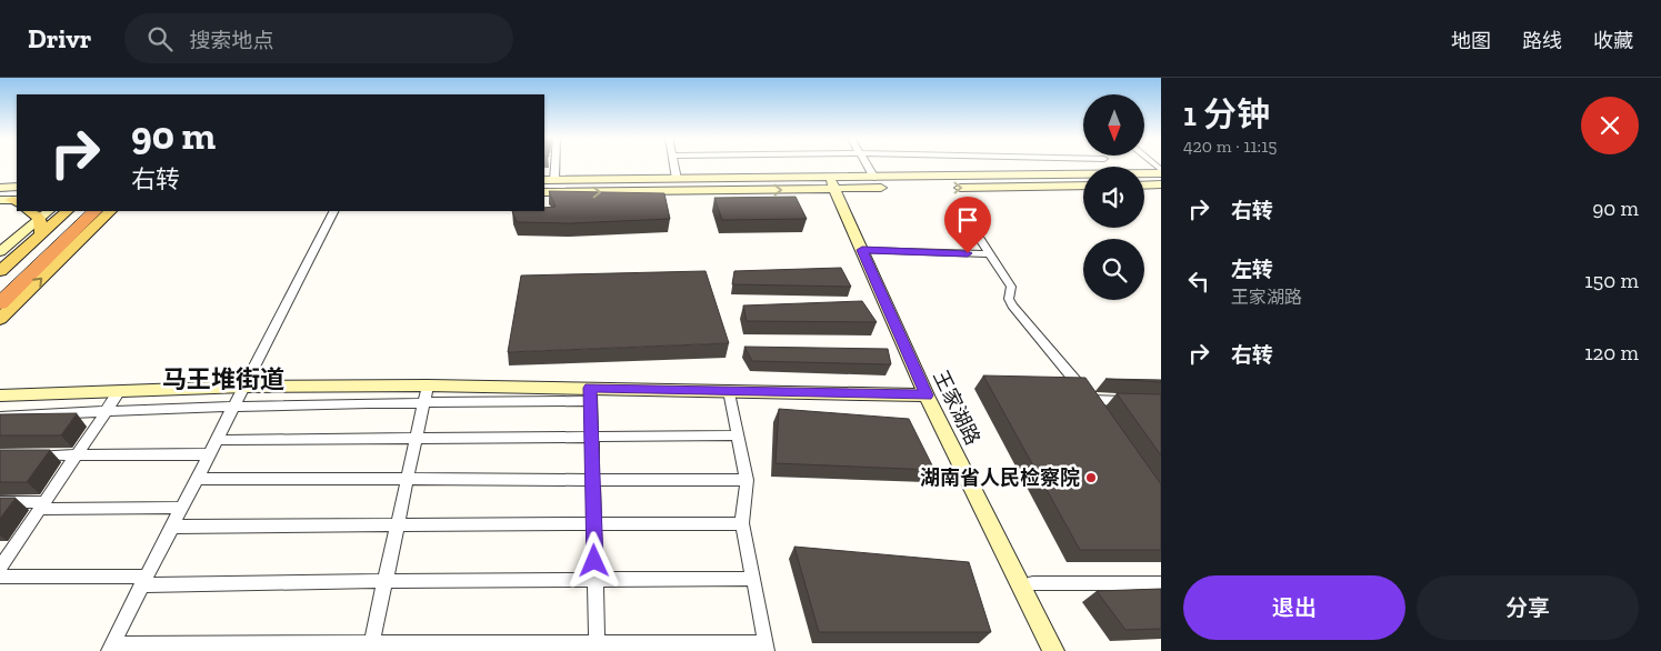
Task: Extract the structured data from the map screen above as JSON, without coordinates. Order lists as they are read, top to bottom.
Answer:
{
  "streets": {
    "main road": ["王家湖路"]
  },
  "districts": ["马王堆街道"],
  "places": ["湖南省人民检察院"],
  "north": "bottom",
  "page": {
    "header": "Drivr",
    "search": "搜索地点",
    "nav": ["地图", "路线", "收藏"],
    "heading": ["1 分钟", "420 m · 11:15"],
    "turn": ["90 m", "右转"],
    "list": [
      {
        "name": "右转",
        "value": "90 m"
      },
      {
        "name": "左转",
        "note": "王家湖路",
        "value": "150 m"
      },
      {
        "name": "右转",
        "value": "120 m"
      }
    ],
    "buttons": ["退出", "分享"]
  }
}
